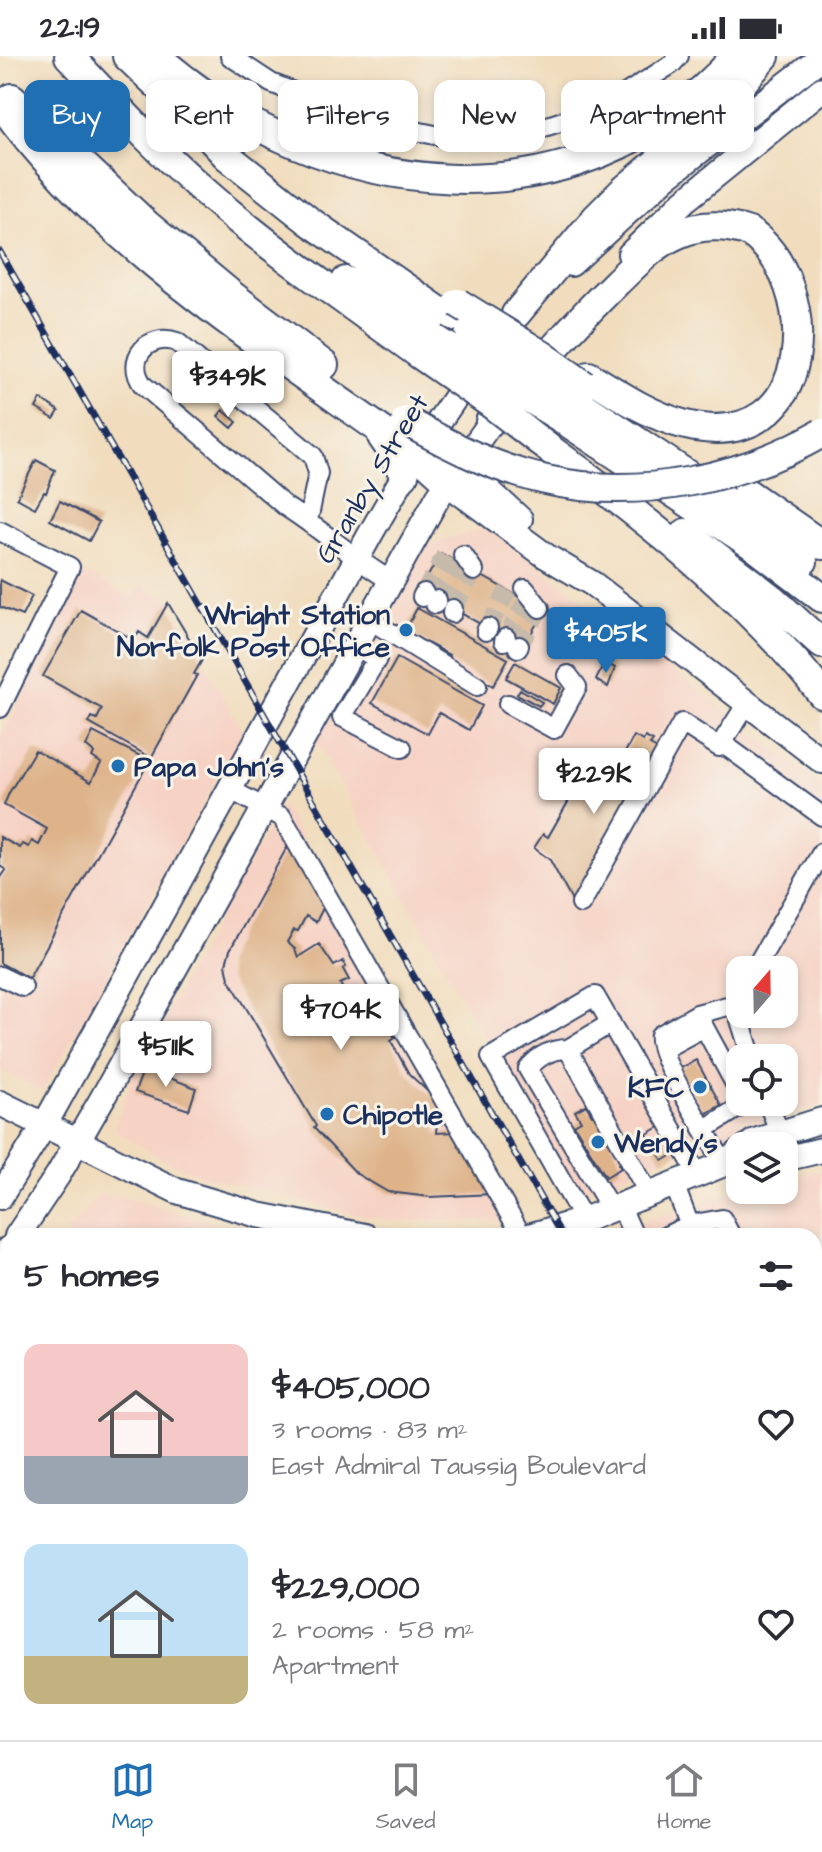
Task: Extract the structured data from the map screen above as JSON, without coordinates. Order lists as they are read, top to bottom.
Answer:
{
  "streets": {
    "main road": ["Granby Street"]
  },
  "places": [
    "Wright Station Norfolk Post Office",
    "Papa John's",
    "KFC",
    "Chipotle",
    "Wendy's"
  ],
  "north": "top",
  "page": {
    "status": "22:19",
    "chip": [
      "Buy",
      "Rent",
      "Filters",
      "New",
      "Apartment"
    ],
    "price": [
      "$349K",
      "$405K",
      "$229K",
      "$704K",
      "$511K"
    ],
    "heading": "5 homes",
    "list": [
      {
        "name": "$405,000",
        "note": "3 rooms · 83 m² · East Admiral Taussig Boulevard"
      },
      {
        "name": "$229,000",
        "note": "2 rooms · 58 m² · Apartment"
      }
    ],
    "tabs": ["Map", "Saved", "Home"]
  }
}
